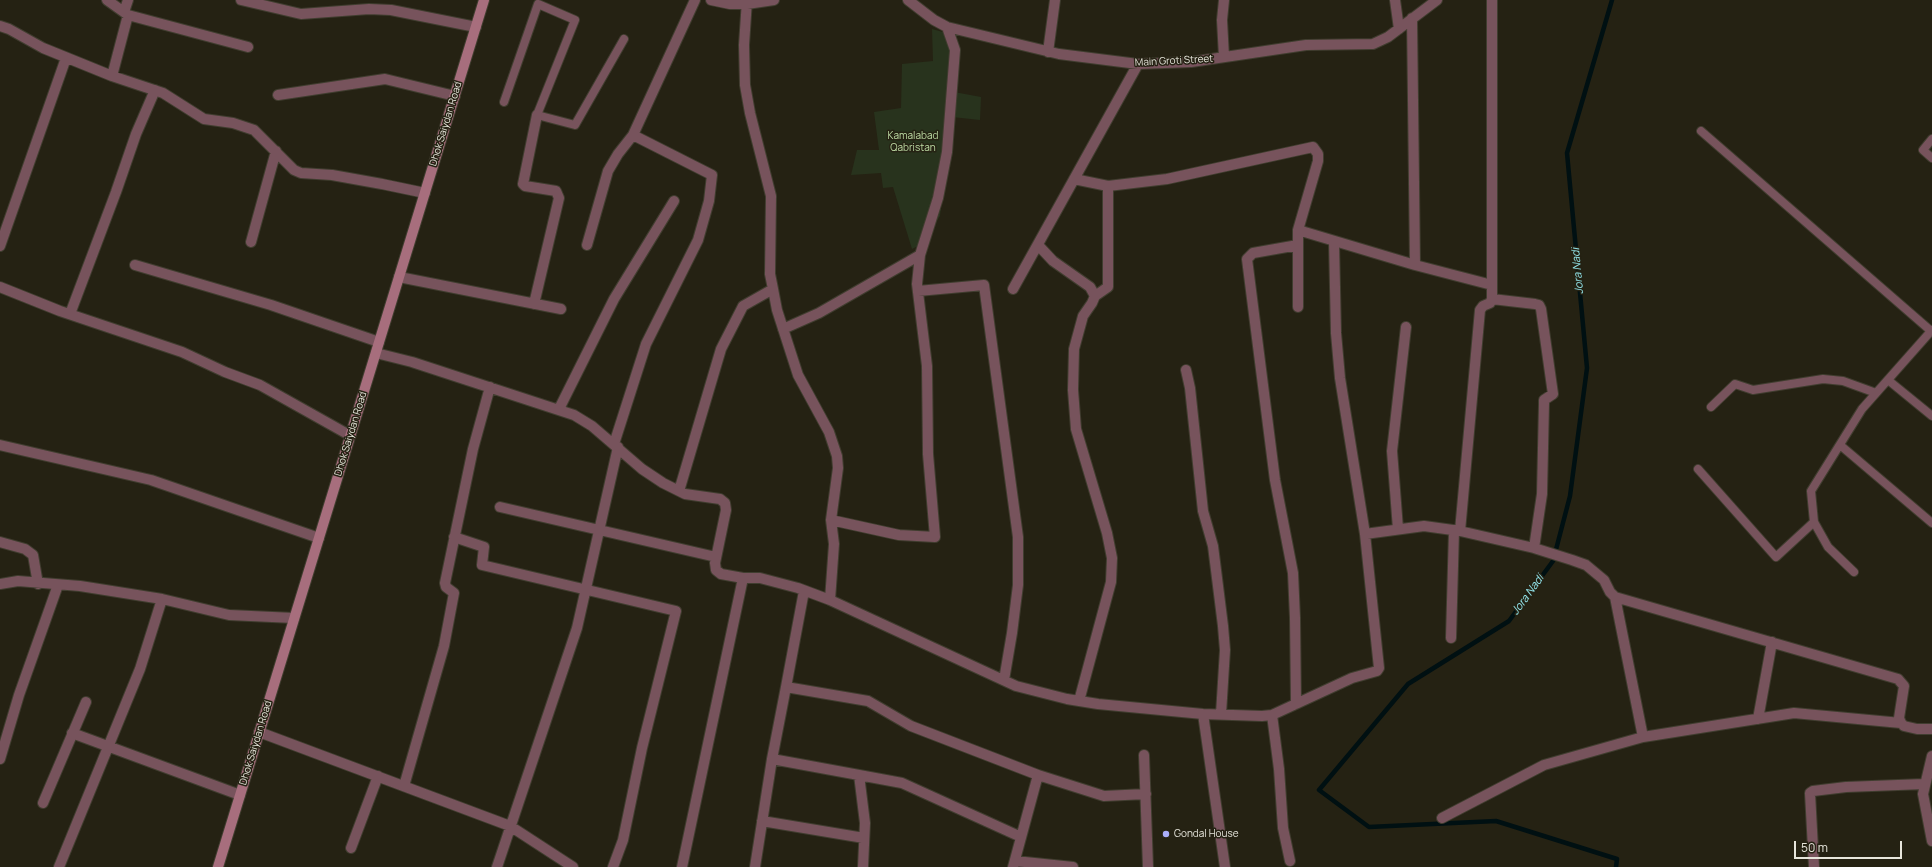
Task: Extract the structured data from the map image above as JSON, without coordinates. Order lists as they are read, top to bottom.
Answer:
{
  "streets": {
    "main road": ["Dhok Saiydan Road"],
    "street": ["Main Groti Street"]
  },
  "water": ["Jora Nadi"],
  "parks": ["Kamalabad Qabristan"],
  "places": ["Gondal House"],
  "scale_bar": "50 m"
}
